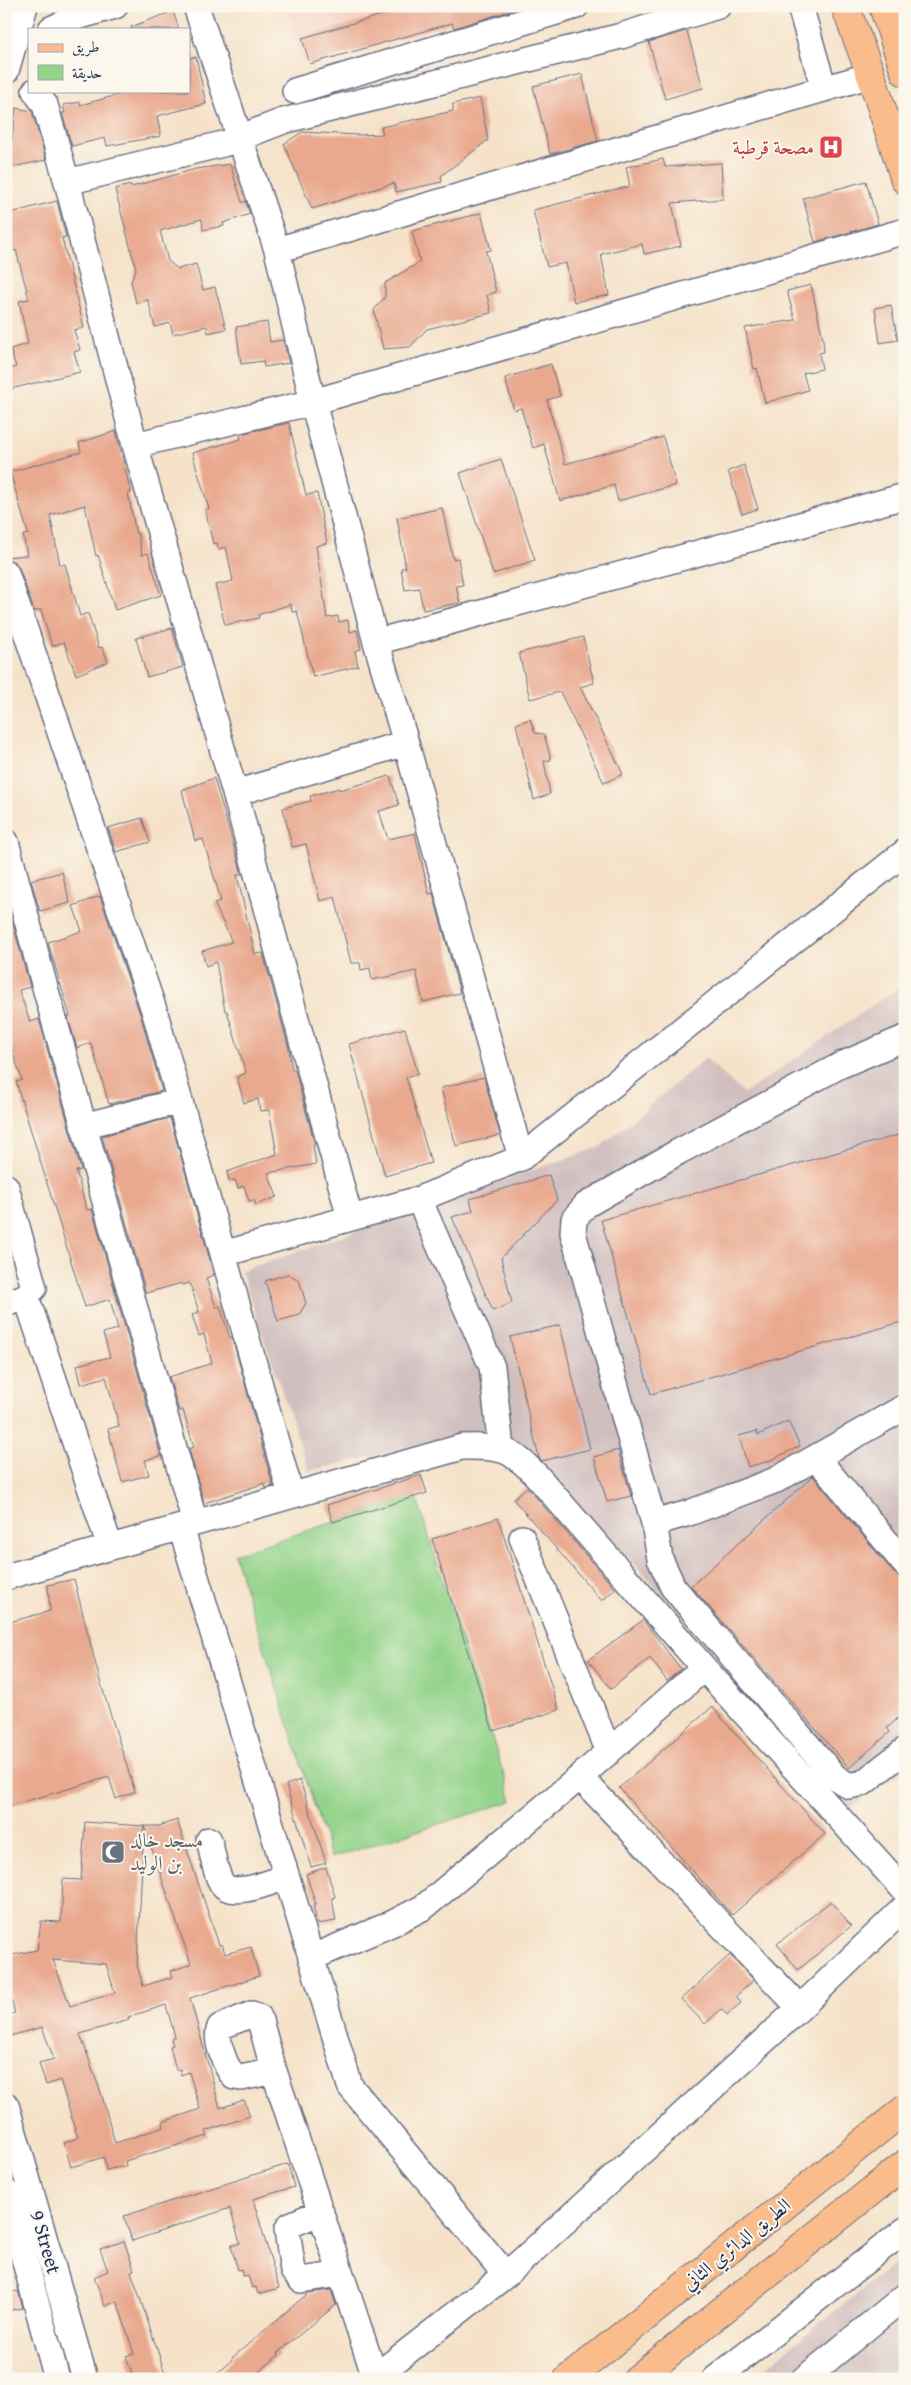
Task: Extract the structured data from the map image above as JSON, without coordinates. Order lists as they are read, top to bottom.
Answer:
{
  "streets": {
    "main road": ["الطريق الدائري الثاني"],
    "street": ["9 Street"]
  },
  "places": {
    "hospital": ["مصحة قرطبة"],
    "mosque": ["مسجد خالد بن الوليد"]
  },
  "legend": ["طريق", "حديقة"]
}
